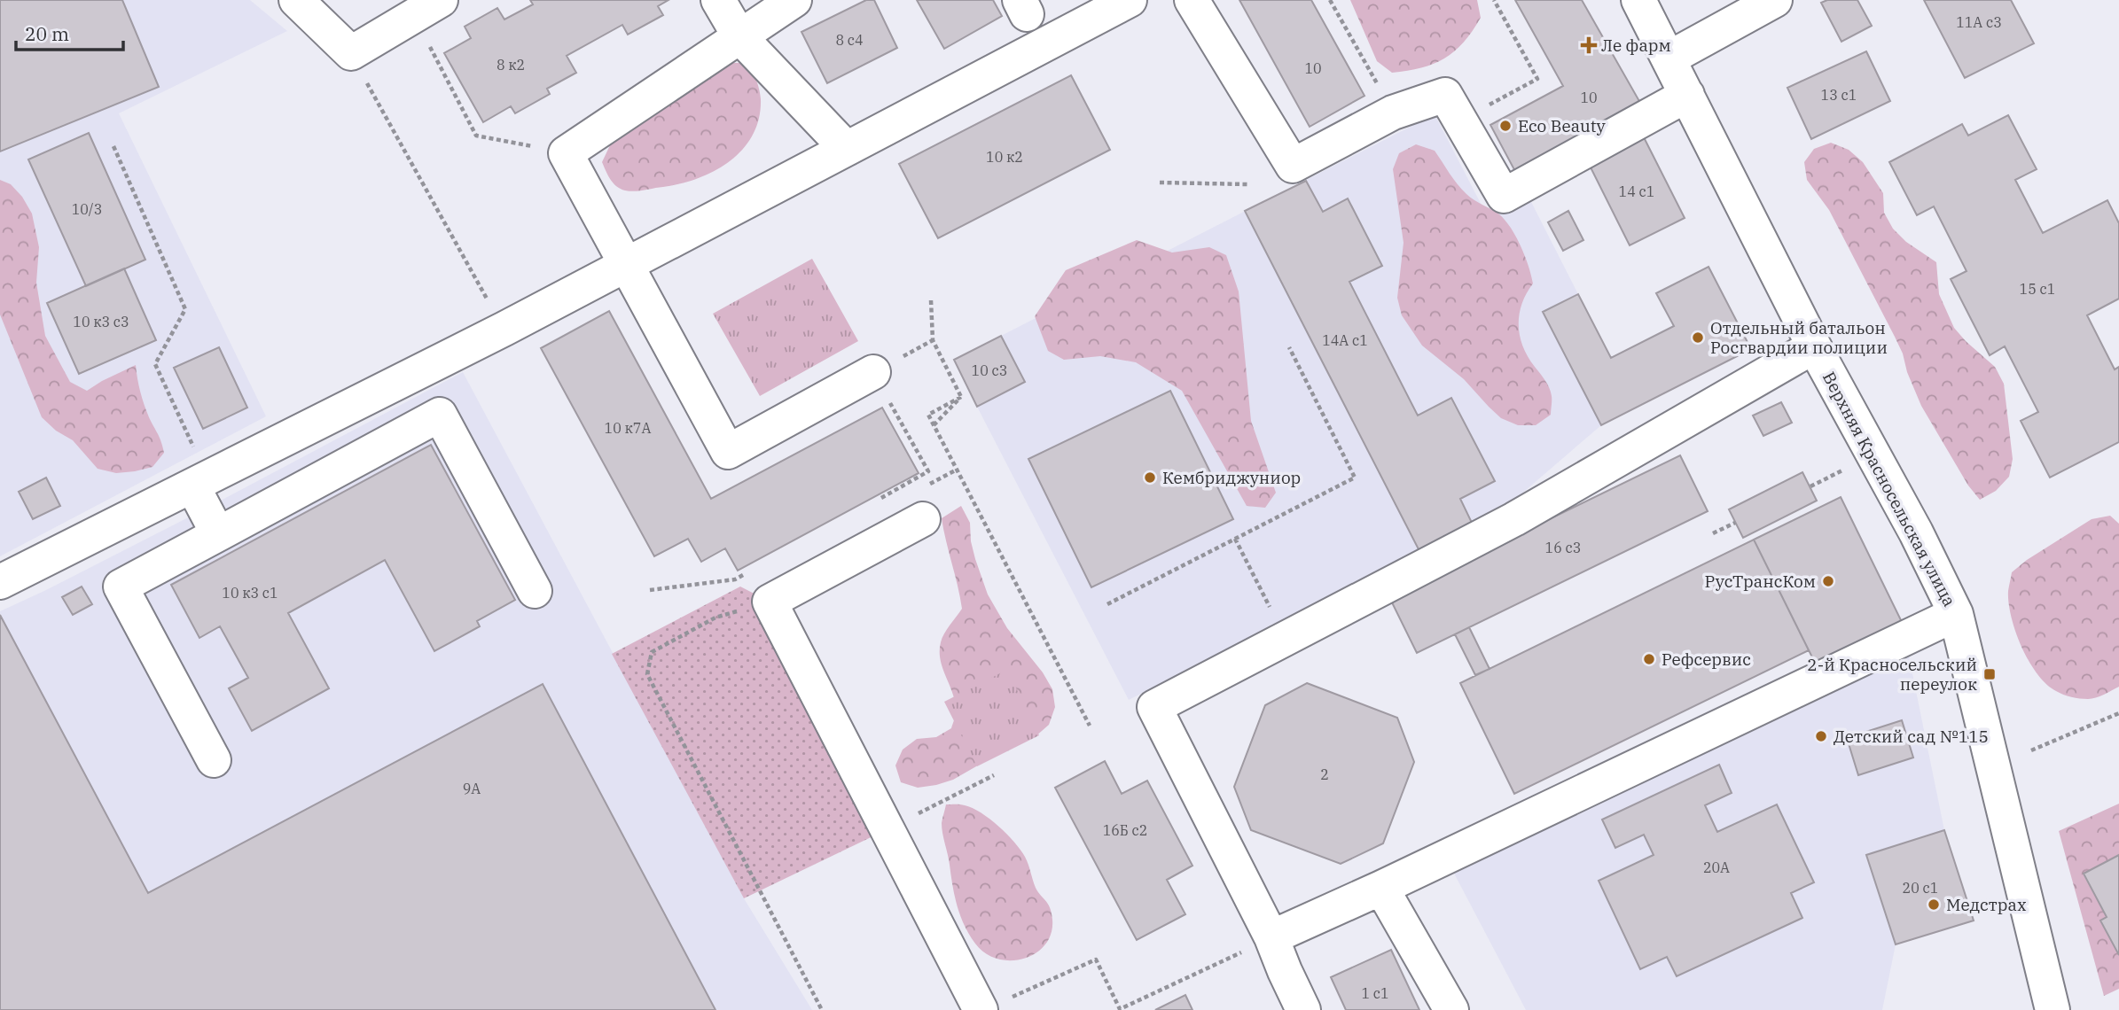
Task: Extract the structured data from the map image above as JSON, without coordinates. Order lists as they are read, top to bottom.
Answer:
{
  "streets": {
    "street": ["Верхняя Красносельская улица"]
  },
  "places": {
    "health": ["Ле фарм"],
    "other": [
      "Eco Beauty",
      "Отдельный батальон Росгвардии полиции",
      "Кембриджуниор",
      "РусТрансКом",
      "Рефсервис",
      "Детский сад №115",
      "Медстрах"
    ],
    "transit": ["2-й Красносельский переулок"]
  },
  "house_numbers": [
    "11А с3",
    "8 с4",
    "8 к2",
    "10",
    "13 с1",
    "10",
    "10 к2",
    "14 с1",
    "10/3",
    "15 с1",
    "10 к3 с3",
    "14А с1",
    "10 с3",
    "10 к7А",
    "16 с3",
    "10 к3 с1",
    "2",
    "9А",
    "16Б с2",
    "20А",
    "20 с1",
    "1 с1"
  ],
  "scale_bar": "20 m"
}
